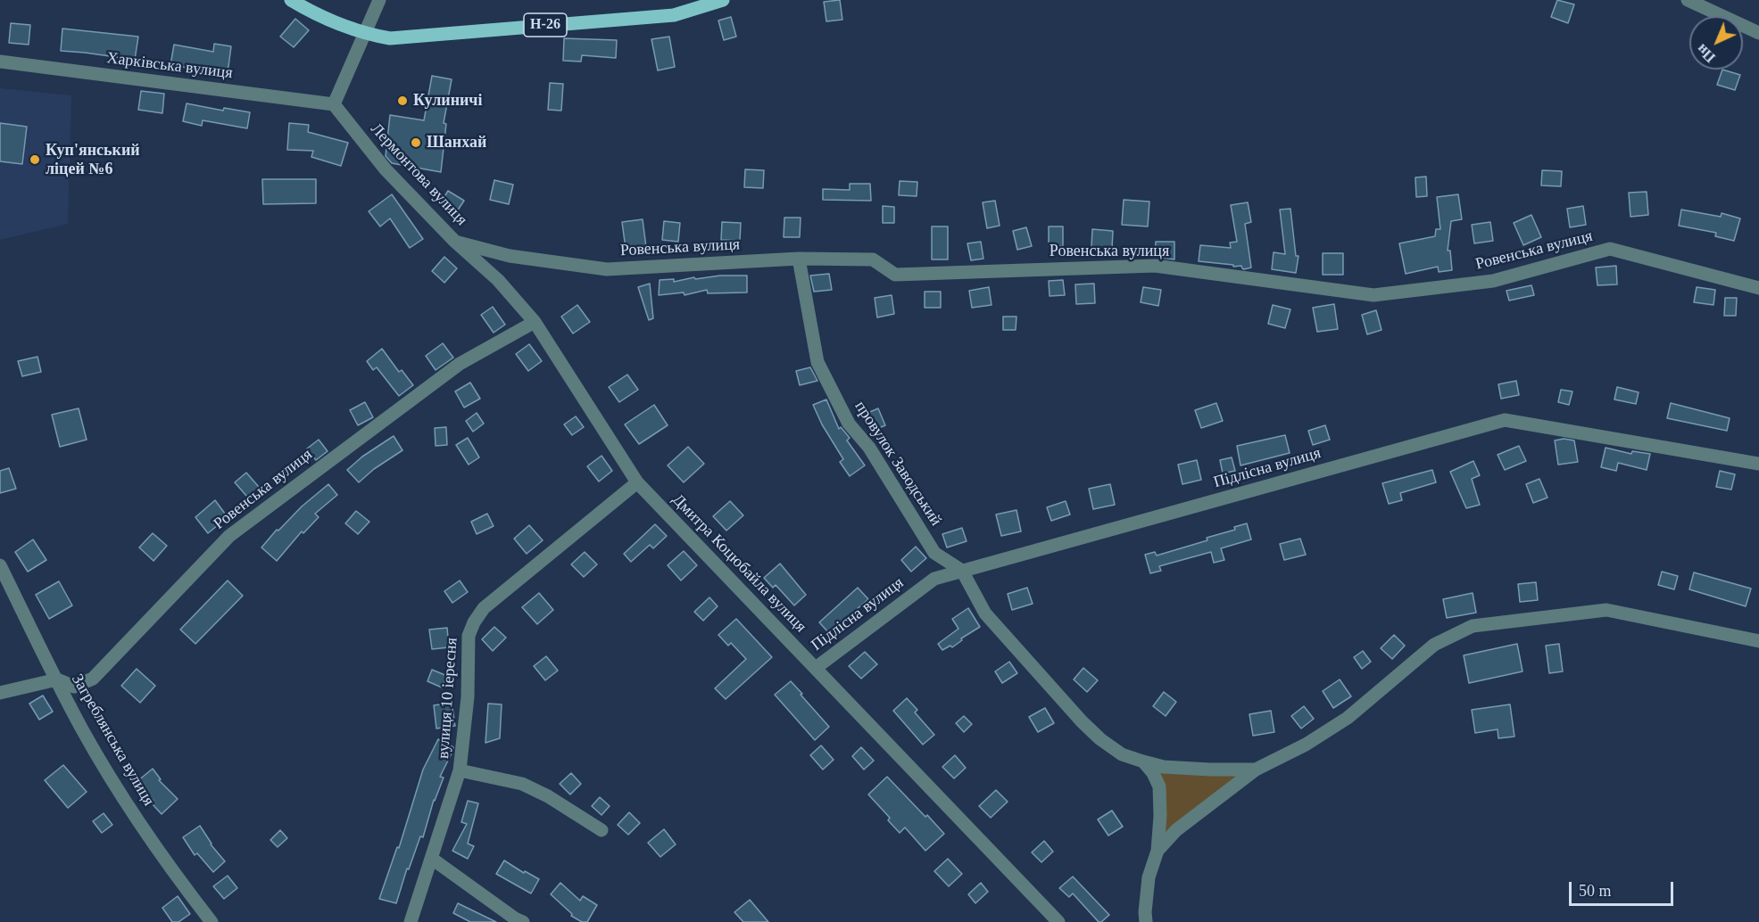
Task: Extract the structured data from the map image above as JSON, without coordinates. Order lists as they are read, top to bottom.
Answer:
{
  "streets": {
    "main road": ["Н-26"],
    "street": [
      "Харківська вулиця",
      "Лермонтова вулиця",
      "Ровенська вулиця",
      "провулок Заводський",
      "Підлісна вулиця",
      "Дмитра Коцюбайла вулиця",
      "вулиця 10 іересня",
      "Загреблянська вулиця"
    ]
  },
  "crossings": [
    ["Харківська вулиця", "Лермонтова вулиця"],
    ["Лермонтова вулиця", "Ровенська вулиця"],
    ["Лермонтова вулиця", "Дмитра Коцюбайла вулиця"],
    ["Ровенська вулиця", "провулок Заводський"],
    ["Ровенська вулиця", "Дмитра Коцюбайла вулиця"],
    ["Ровенська вулиця", "Загреблянська вулиця"],
    ["провулок Заводський", "Підлісна вулиця"],
    ["Підлісна вулиця", "Дмитра Коцюбайла вулиця"],
    ["Дмитра Коцюбайла вулиця", "вулиця 10 іересня"]
  ],
  "places": ["Кулиничі", "Шанхай", "Куп'янський ліцей №6"],
  "scale_bar": "50 m",
  "north": "bottom left"
}
